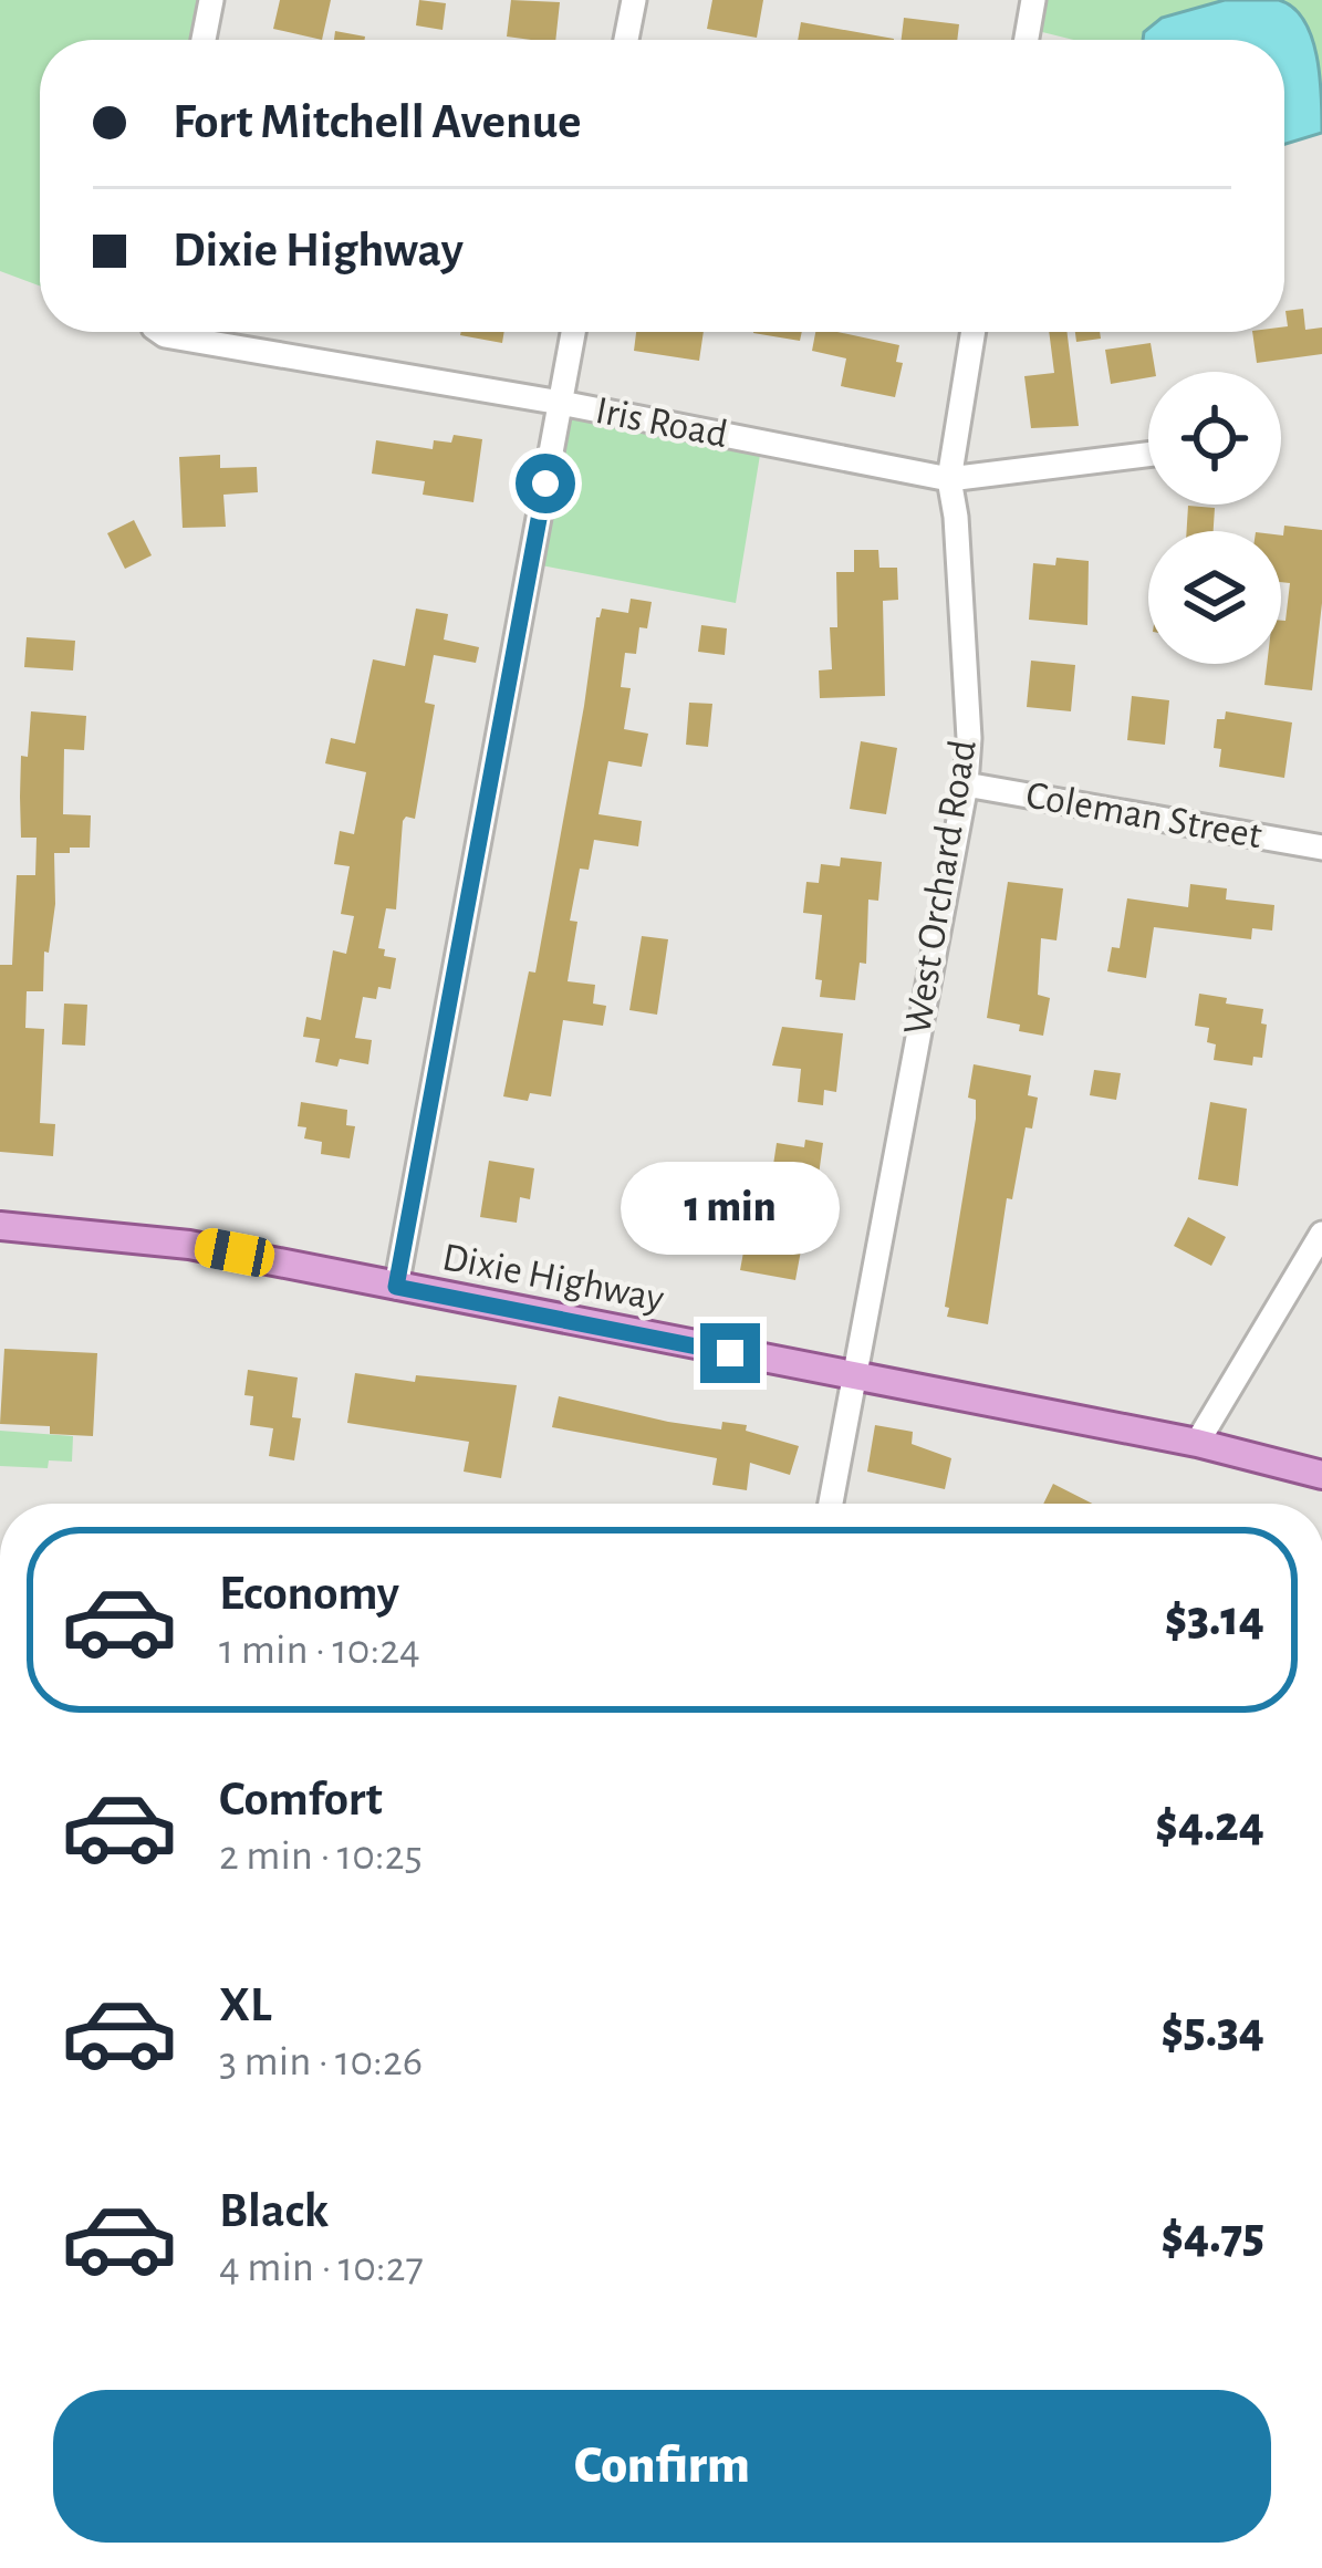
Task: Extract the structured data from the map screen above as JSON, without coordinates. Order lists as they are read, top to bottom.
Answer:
{
  "streets": {
    "main road": ["Dixie Highway"],
    "street": ["Iris Road", "Coleman Street", "West Orchard Road"]
  },
  "crossings": [
    ["Iris Road", "West Orchard Road"],
    ["Coleman Street", "West Orchard Road"],
    ["West Orchard Road", "Dixie Highway"]
  ],
  "page": {
    "banner": ["Fort Mitchell Avenue", "Dixie Highway"],
    "bubble": "1 min",
    "list": [
      {
        "name": "Economy",
        "note": "1 min · 10:24",
        "value": "$3.14"
      },
      {
        "name": "Comfort",
        "note": "2 min · 10:25",
        "value": "$4.24"
      },
      {
        "name": "XL",
        "note": "3 min · 10:26",
        "value": "$5.34"
      },
      {
        "name": "Black",
        "note": "4 min · 10:27",
        "value": "$4.75"
      }
    ],
    "buttons": "Confirm"
  }
}
